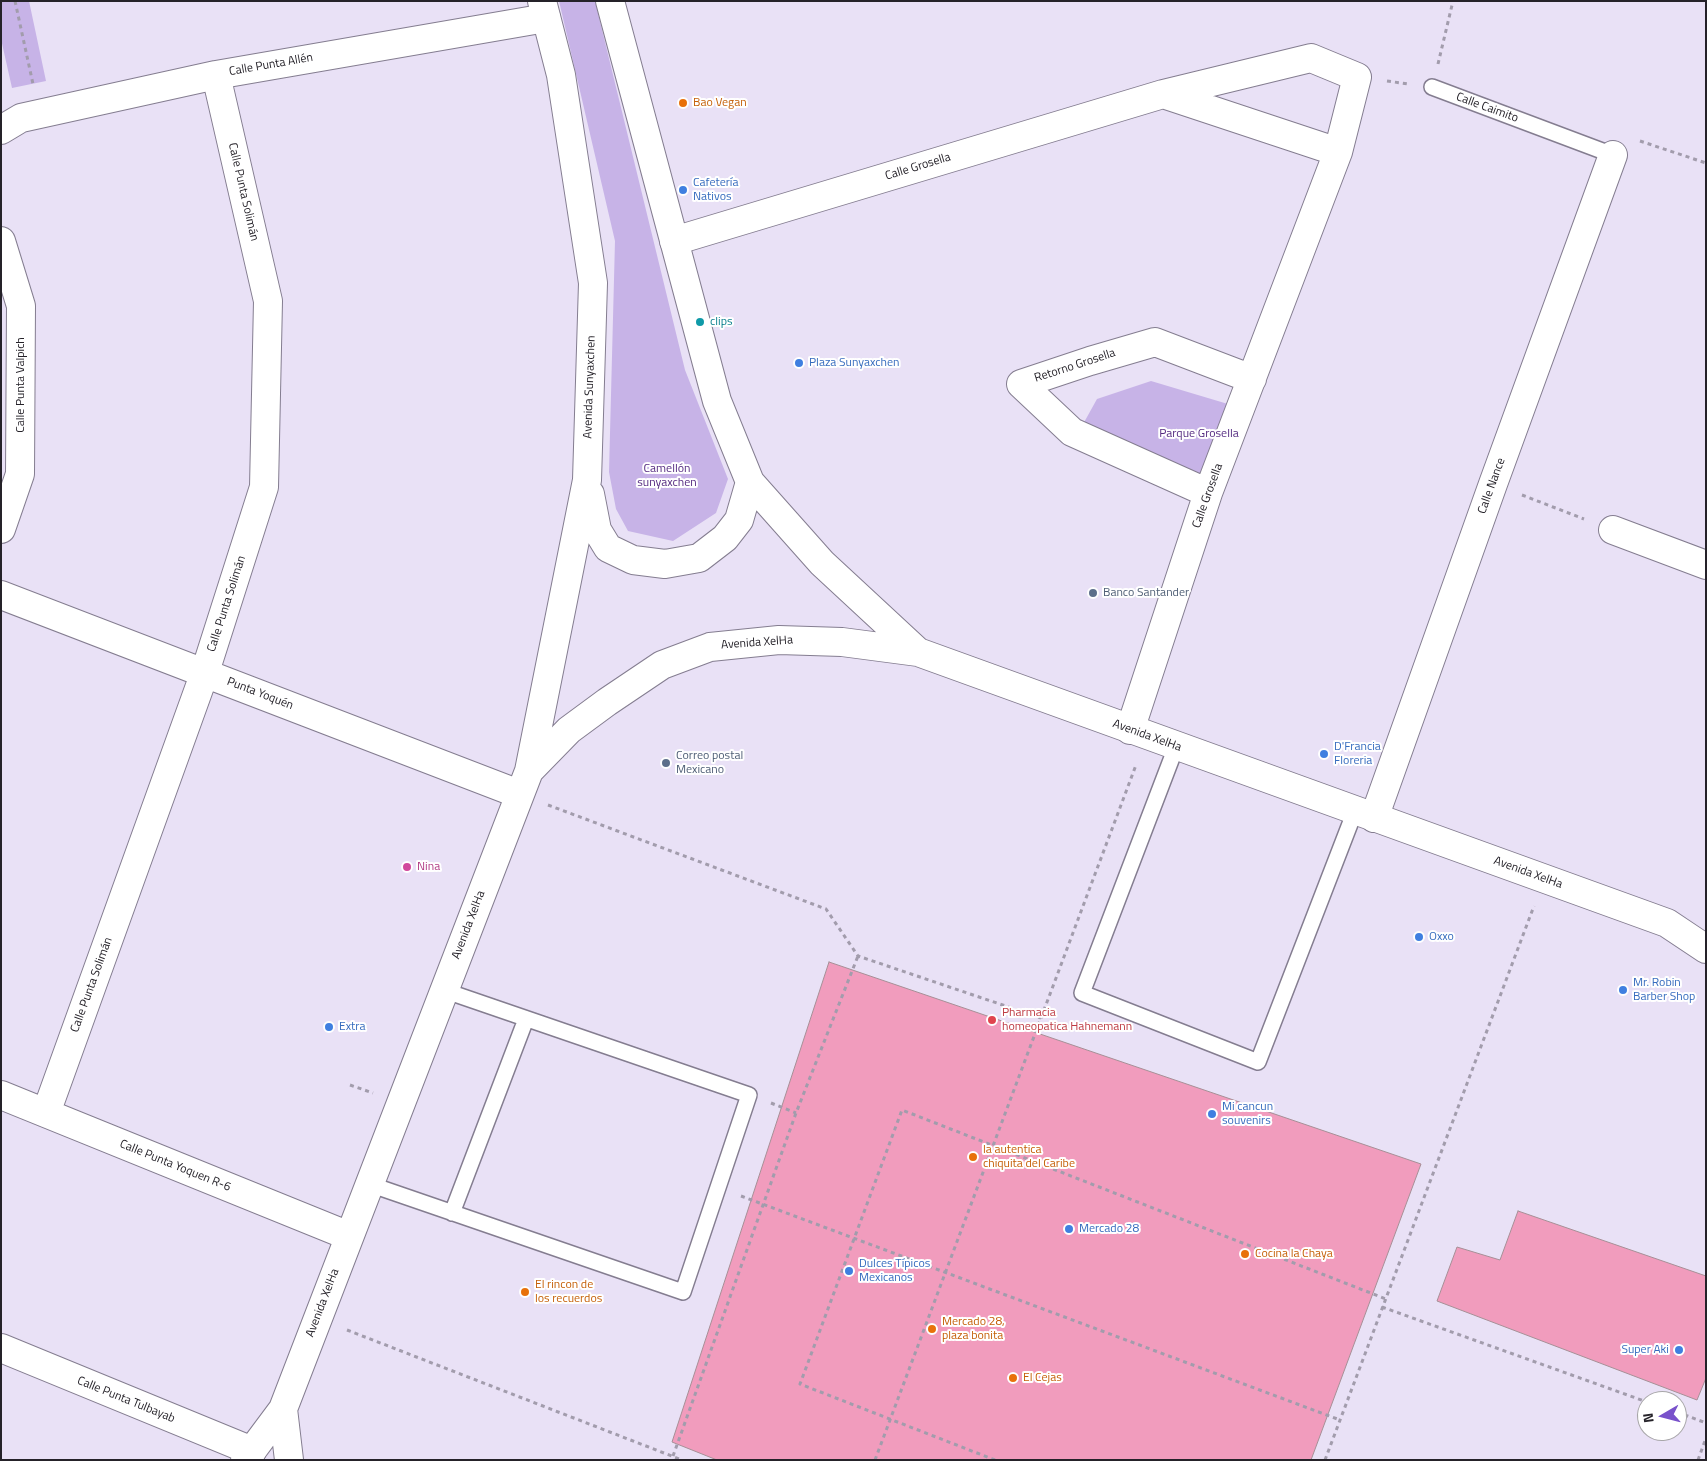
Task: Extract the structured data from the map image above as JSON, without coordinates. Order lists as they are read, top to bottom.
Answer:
{
  "streets": {
    "street": [
      "Calle Punta Allén",
      "Calle Grosella",
      "Calle Punta Solimán",
      "Retorno Grosella",
      "Calle Punta Valpich",
      "Avenida Sunyaxchen",
      "Calle Nance",
      "Avenida XelHa",
      "Punta Yoquén",
      "Calle Punta Yoquen R-6",
      "Calle Punta Tulbayab"
    ],
    "lane": ["Calle Caimito"]
  },
  "crossings": [
    ["Calle Punta Allén", "Calle Punta Solimán"],
    ["Calle Punta Allén", "Avenida Sunyaxchen"],
    ["Calle Caimito", "Calle Nance"],
    ["Calle Grosella", "Retorno Grosella"],
    ["Calle Grosella", "Avenida XelHa"],
    ["Calle Punta Solimán", "Punta Yoquén"],
    ["Calle Punta Solimán", "Calle Punta Yoquen R-6"],
    ["Avenida Sunyaxchen", "Avenida XelHa"],
    ["Avenida Sunyaxchen", "Punta Yoquén"],
    ["Calle Nance", "Avenida XelHa"],
    ["Avenida XelHa", "Punta Yoquén"],
    ["Avenida XelHa", "Calle Punta Yoquen R-6"]
  ],
  "parks": ["Parque Grosella", "Camellón sunyaxchen"],
  "places": [
    "Bao Vegan",
    "Cafetería Nativos",
    "clips",
    "Plaza Sunyaxchen",
    "Banco Santander",
    "D'Francia Floreria",
    "Correo postal Mexicano",
    "Nina",
    "Oxxo",
    "Mr. Robin Barber Shop",
    "Pharmacia homeopatica Hahnemann",
    "Extra",
    "Mi cancun souvenirs",
    "la autentica chiquita del Caribe",
    "Mercado 28",
    "Cocina la Chaya",
    "Dulces Típicos Mexicanos",
    "El rincon de los recuerdos",
    "Mercado 28, plaza bonita",
    "Super Aki",
    "El Cejas"
  ],
  "north": "left"
}
